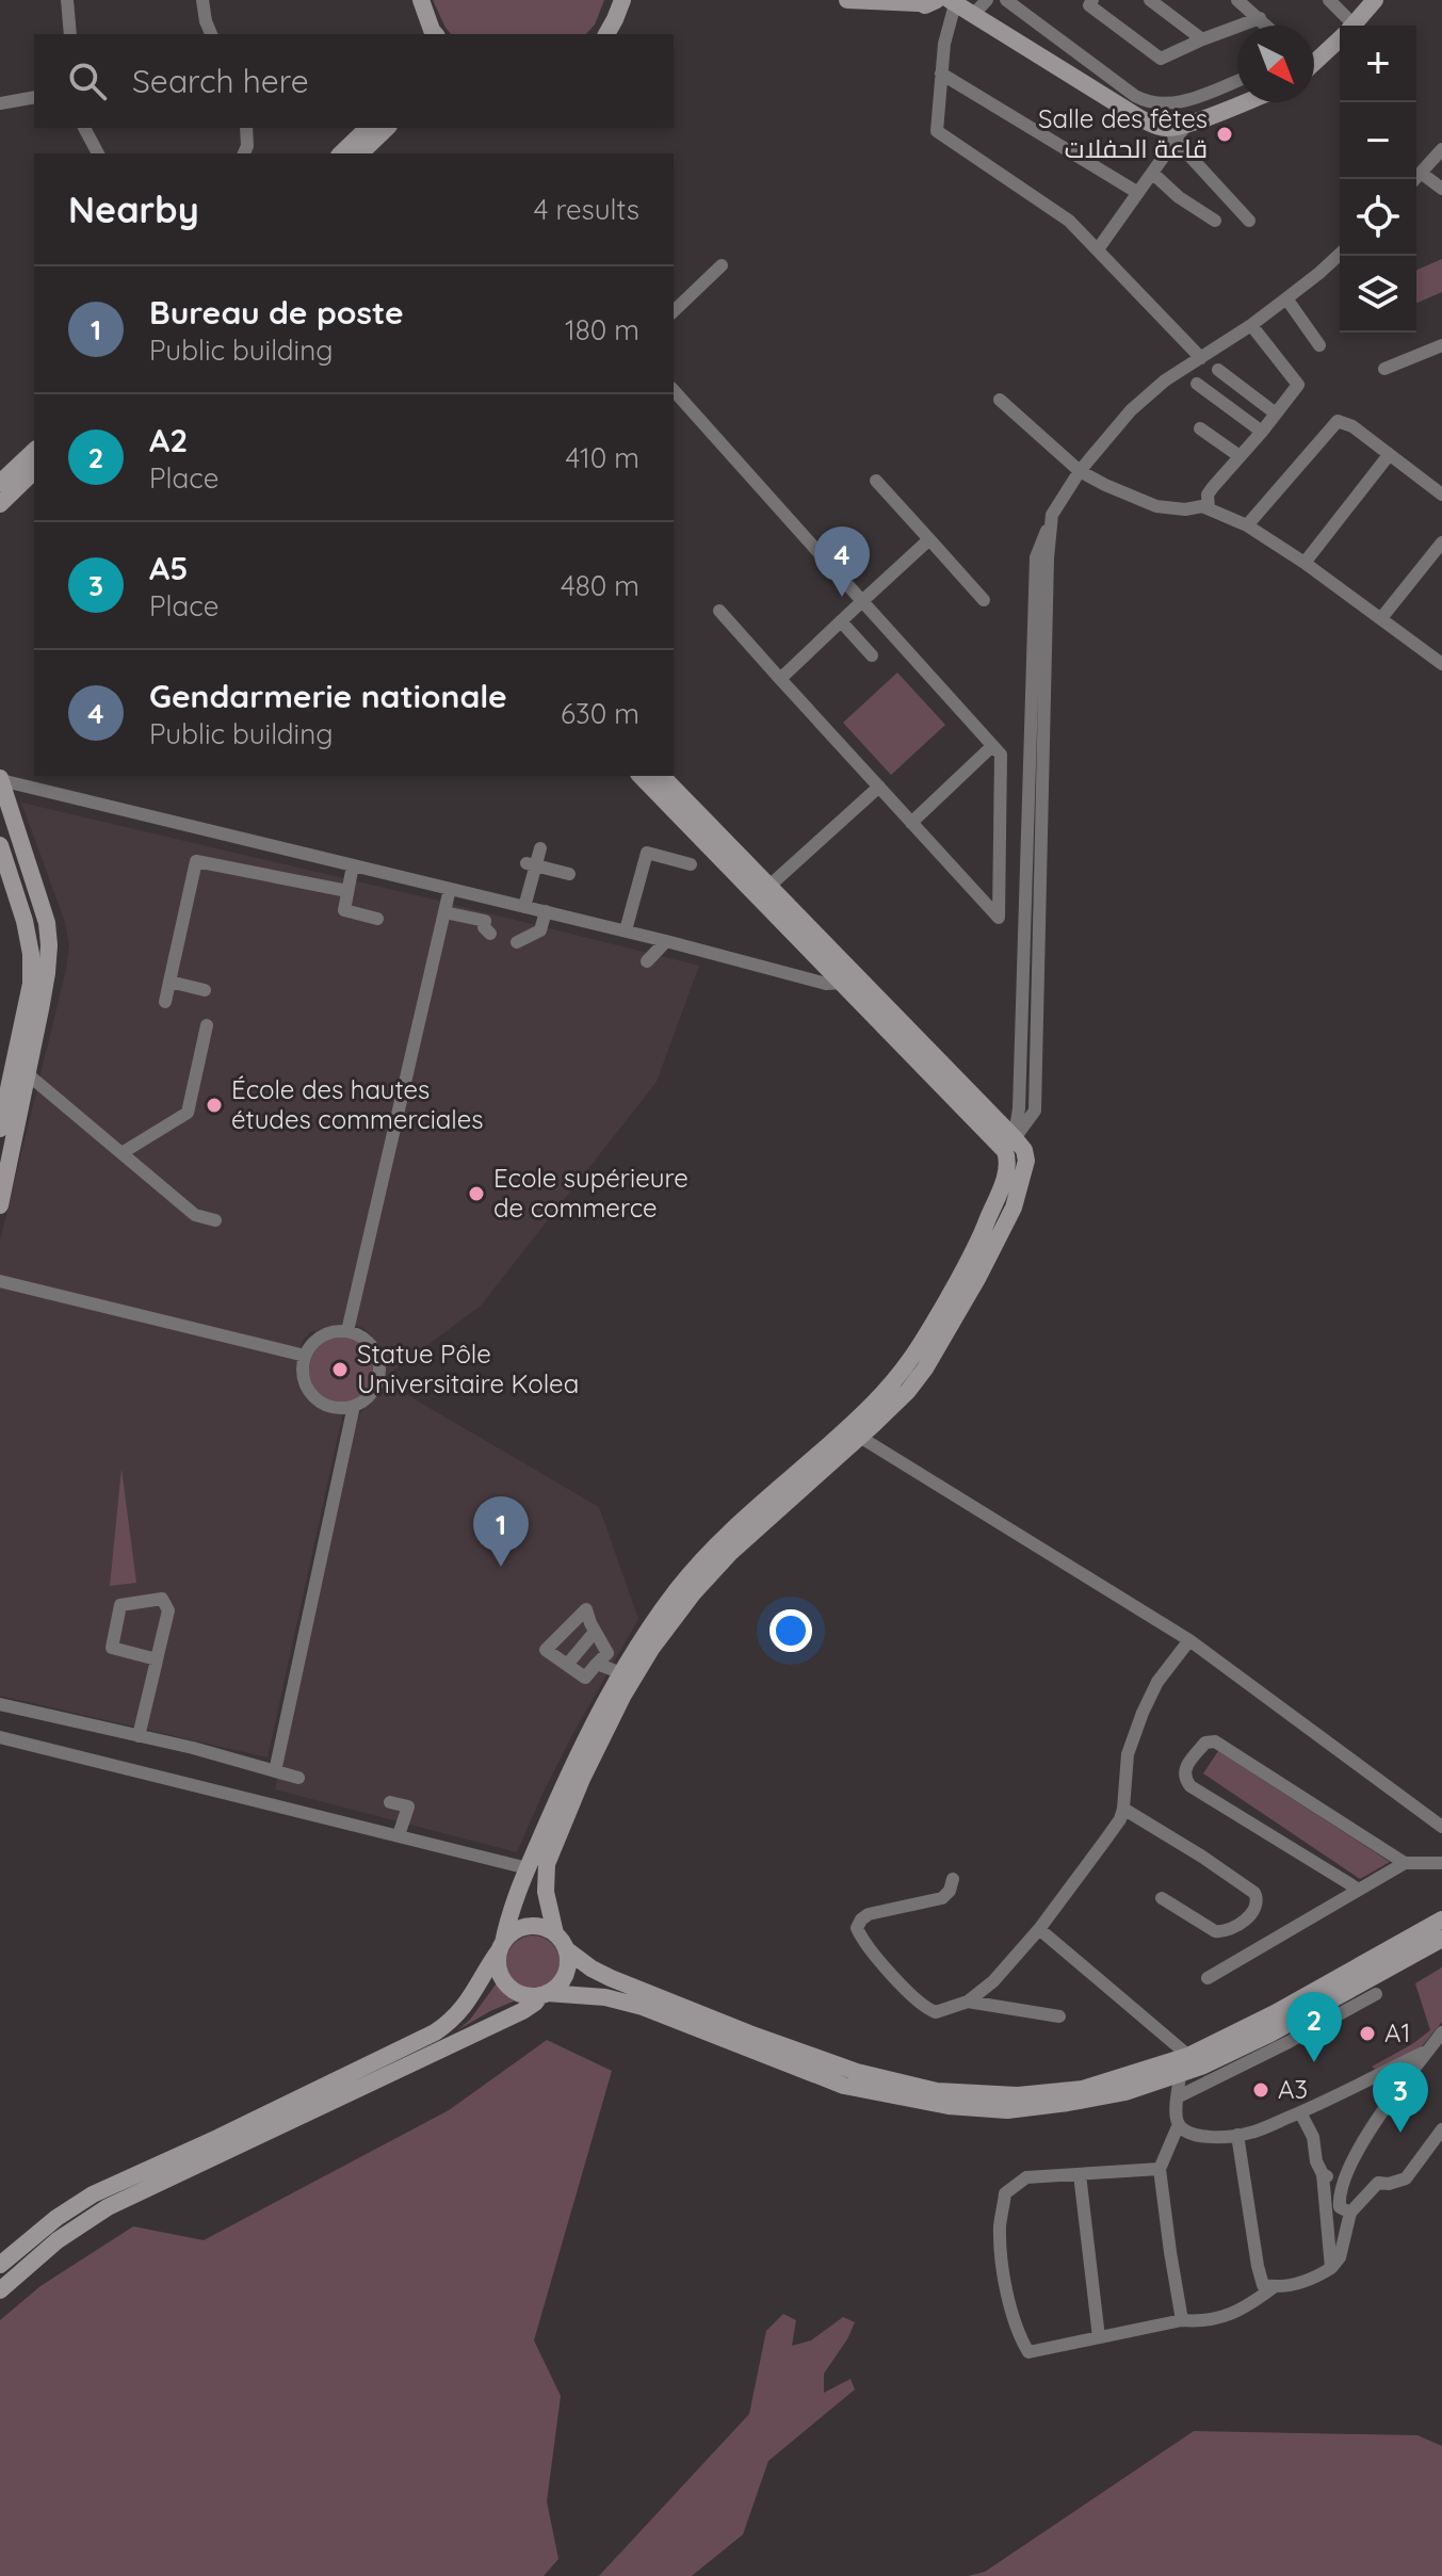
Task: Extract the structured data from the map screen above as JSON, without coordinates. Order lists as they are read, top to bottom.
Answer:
{
  "places": [
    "Salle des fêtes قاعة الحفلات",
    "École des hautes études commerciales",
    "Ecole supérieure de commerce",
    "Statue Pôle Universitaire Kolea",
    "A1",
    "A3"
  ],
  "north": "bottom right",
  "page": {
    "map_buttons": ["+", "−"],
    "search": "Search here",
    "heading": ["Nearby", "4 results"],
    "list": [
      {
        "mark": "1",
        "name": "Bureau de poste",
        "note": "Public building",
        "value": "180 m"
      },
      {
        "mark": "2",
        "name": "A2",
        "note": "Place",
        "value": "410 m"
      },
      {
        "mark": "3",
        "name": "A5",
        "note": "Place",
        "value": "480 m"
      },
      {
        "mark": "4",
        "name": "Gendarmerie nationale",
        "note": "Public building",
        "value": "630 m"
      }
    ],
    "pins": [
      "4",
      "1",
      "2",
      "3"
    ]
  }
}
